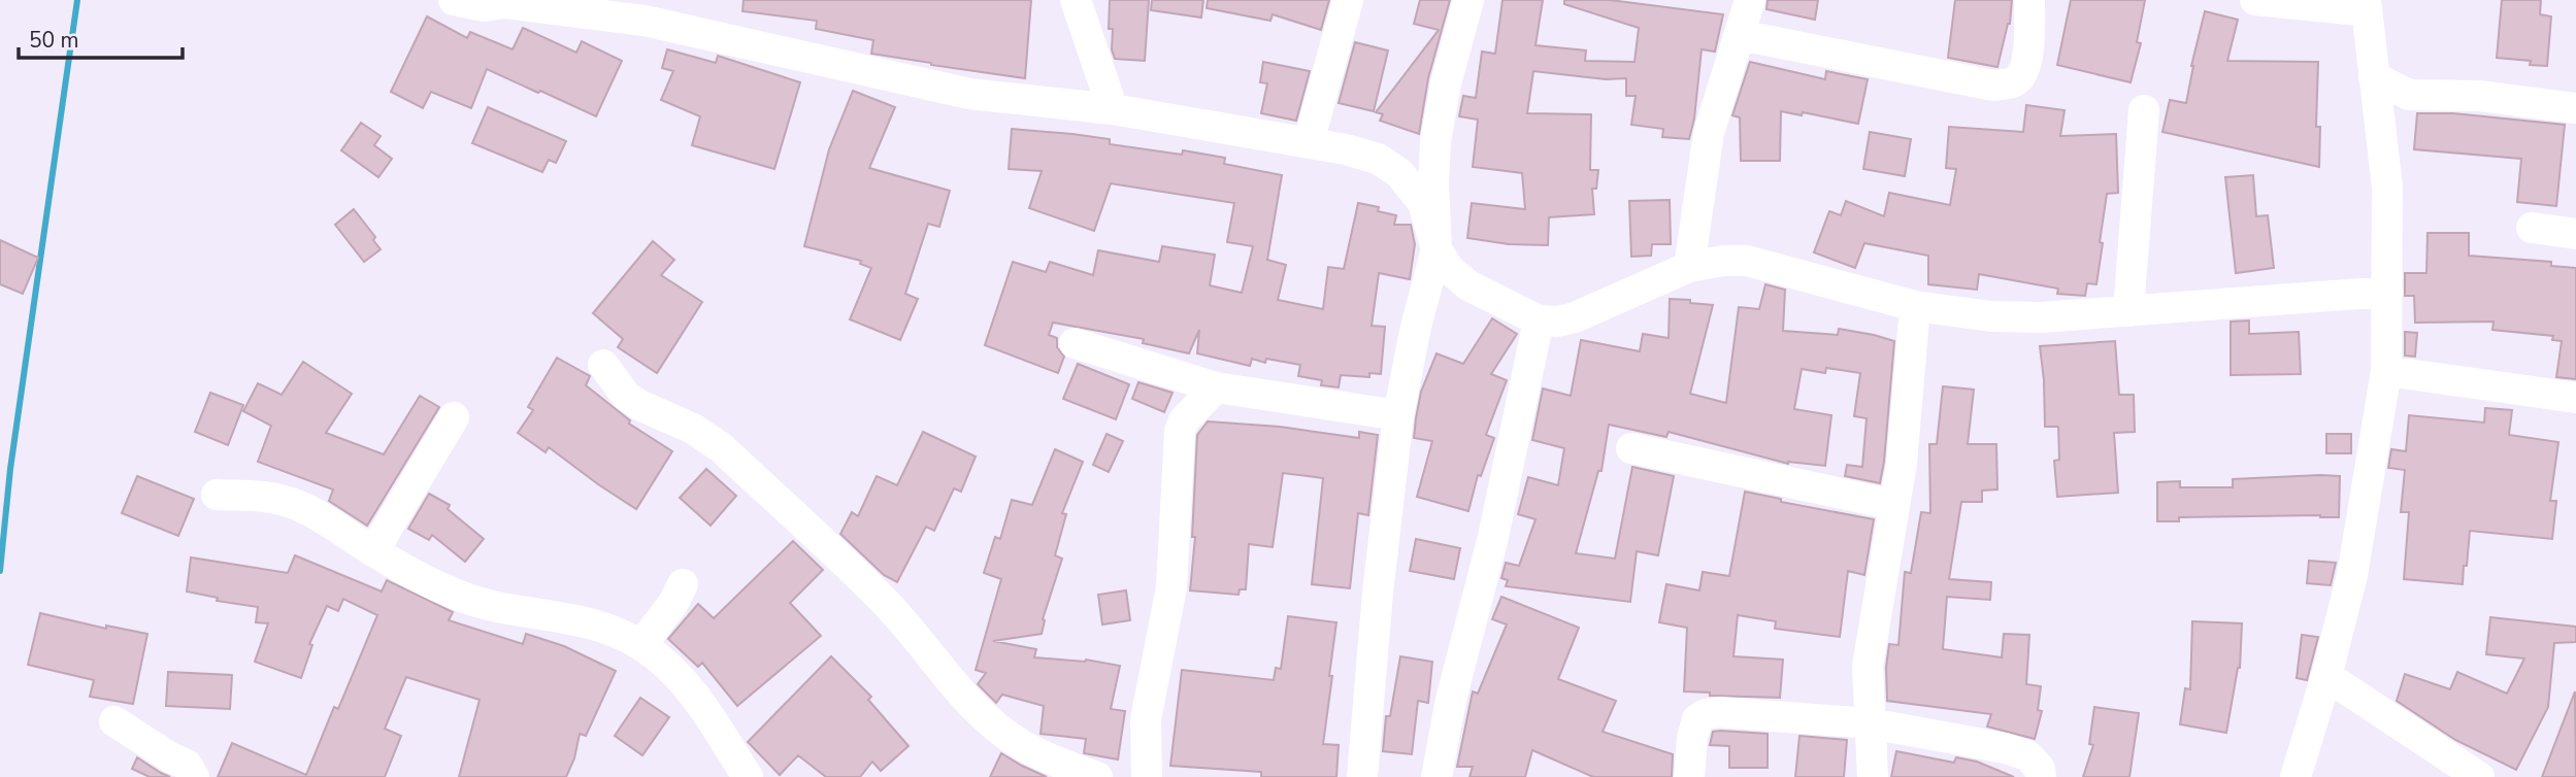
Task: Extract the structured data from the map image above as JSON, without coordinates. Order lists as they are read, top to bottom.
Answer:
{
  "scale_bar": "50 m"
}
